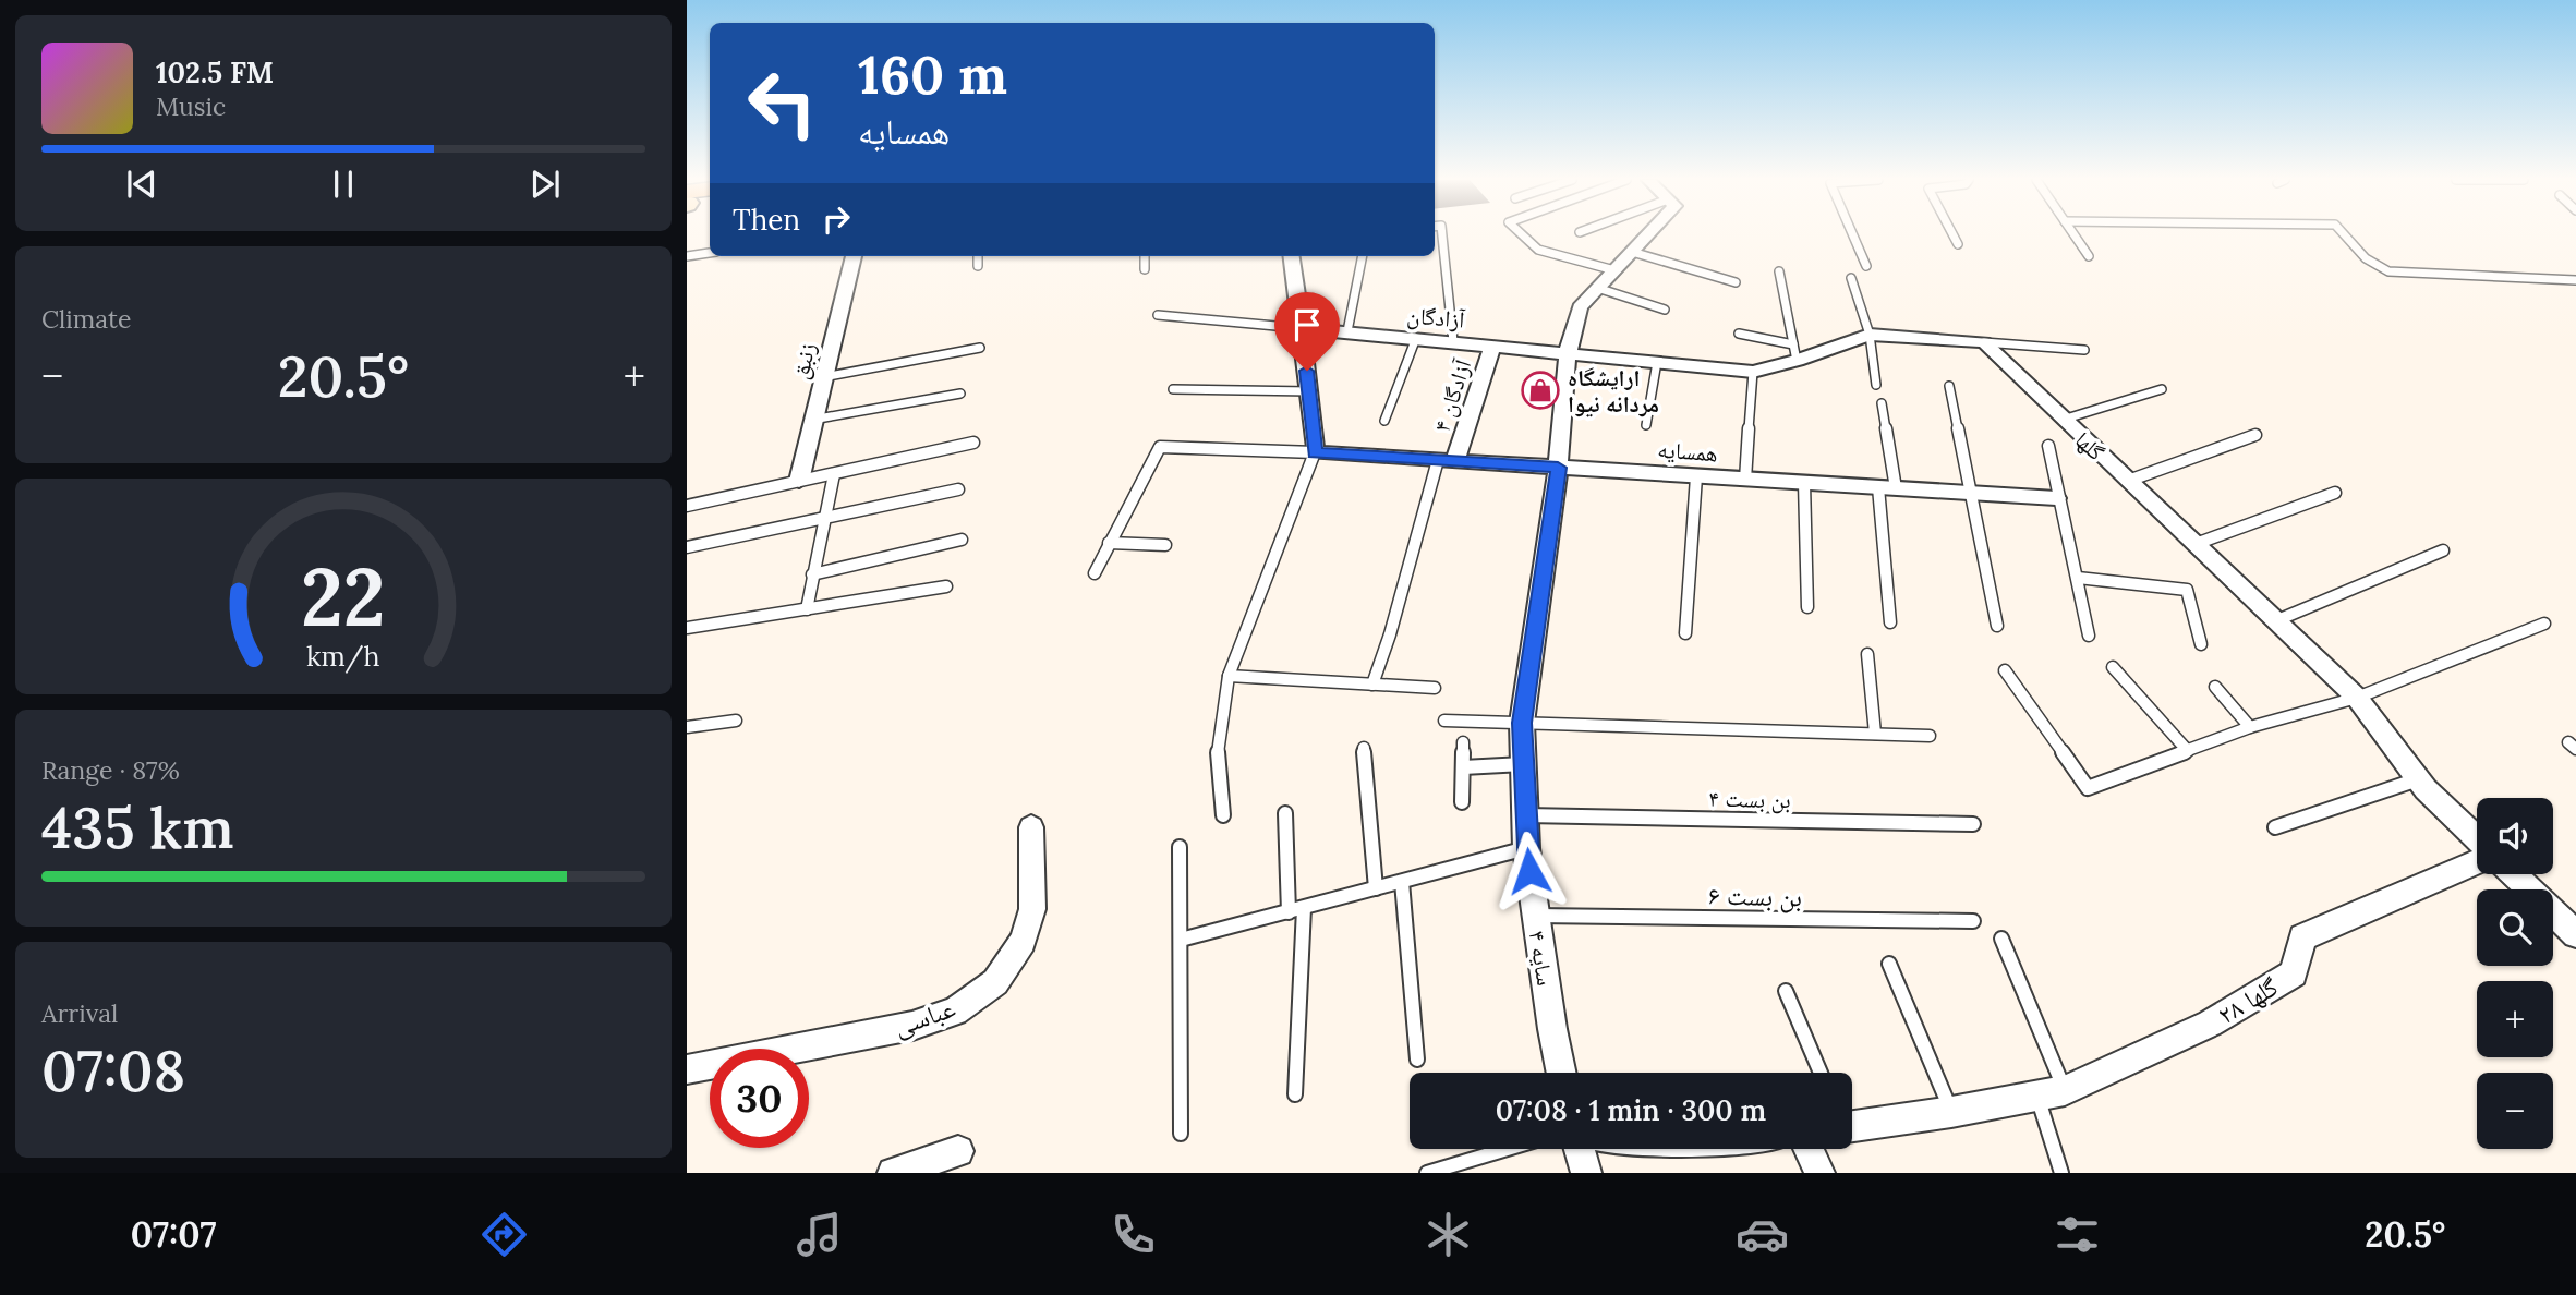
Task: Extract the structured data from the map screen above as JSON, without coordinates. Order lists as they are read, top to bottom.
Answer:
{
  "streets": {
    "street": [
      "آزادگان",
      "زنبق",
      "آزادگان ۴",
      "گلها",
      "همسایه",
      "سایه ۴",
      "گلها ۲۸",
      "عباسی"
    ],
    "lane": ["بن بست ۴", "بن بست ۶"]
  },
  "crossings": [
    ["آزادگان", "آزادگان ۴"],
    ["آزادگان", "سایه ۴"],
    ["آزادگان ۴", "همسایه"],
    ["همسایه", "سایه ۴"],
    ["بن بست ۴", "سایه ۴"],
    ["بن بست ۶", "سایه ۴"]
  ],
  "places": {
    "shop": ["ارایشگاه مردانه نیوا"]
  },
  "page": {
    "turn": ["160 m", "همسایه"],
    "song": ["102.5 FM", "Music"],
    "then": "Then",
    "tile": [
      "Climate",
      ["Range · 87%", "435 km"],
      ["Arrival", "07:08"]
    ],
    "heat": ["−", "20.5°", "+"],
    "map_buttons": ["+", "−"],
    "limit": "30",
    "trip": "07:08 · 1 min · 300 m",
    "tabs": ["07:07", "20.5°"],
    "gauge": ["22", "km/h"]
  }
}
